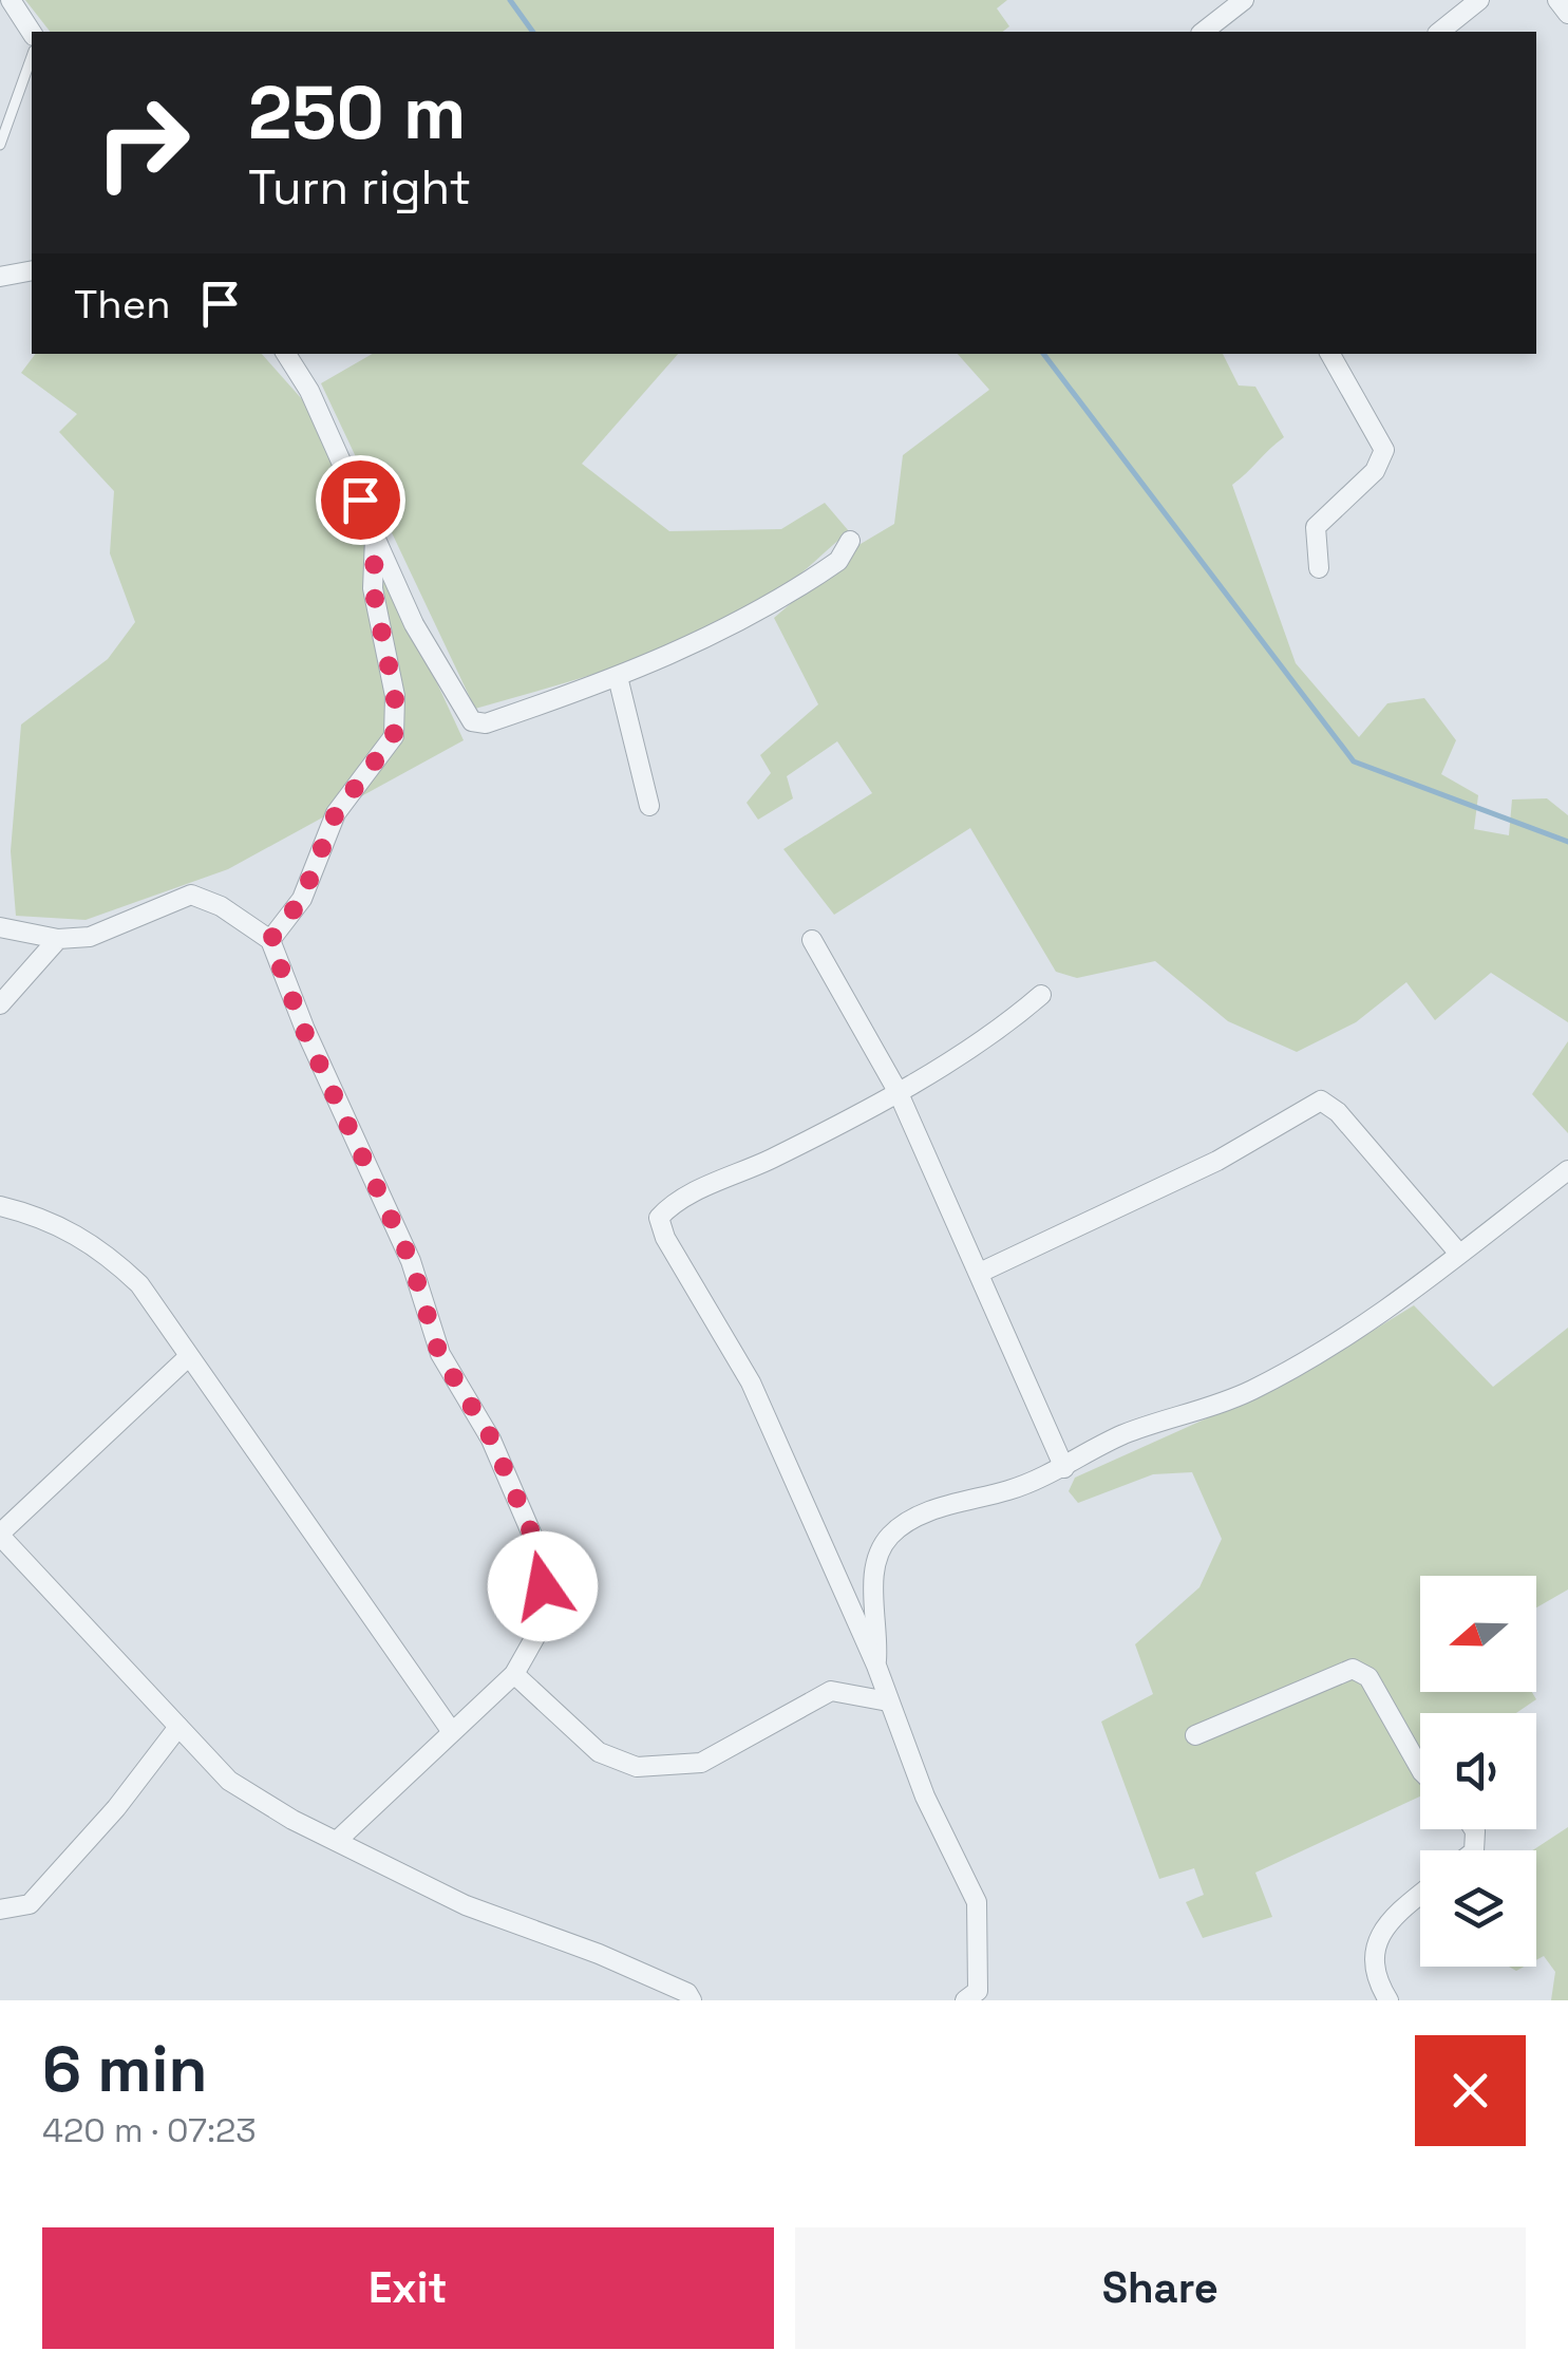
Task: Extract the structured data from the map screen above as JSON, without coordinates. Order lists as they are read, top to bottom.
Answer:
{
  "north": "left",
  "page": {
    "turn": ["250 m", "Turn right"],
    "then": "Then",
    "heading": ["6 min", "420 m · 07:23"],
    "buttons": ["Exit", "Share"]
  }
}
